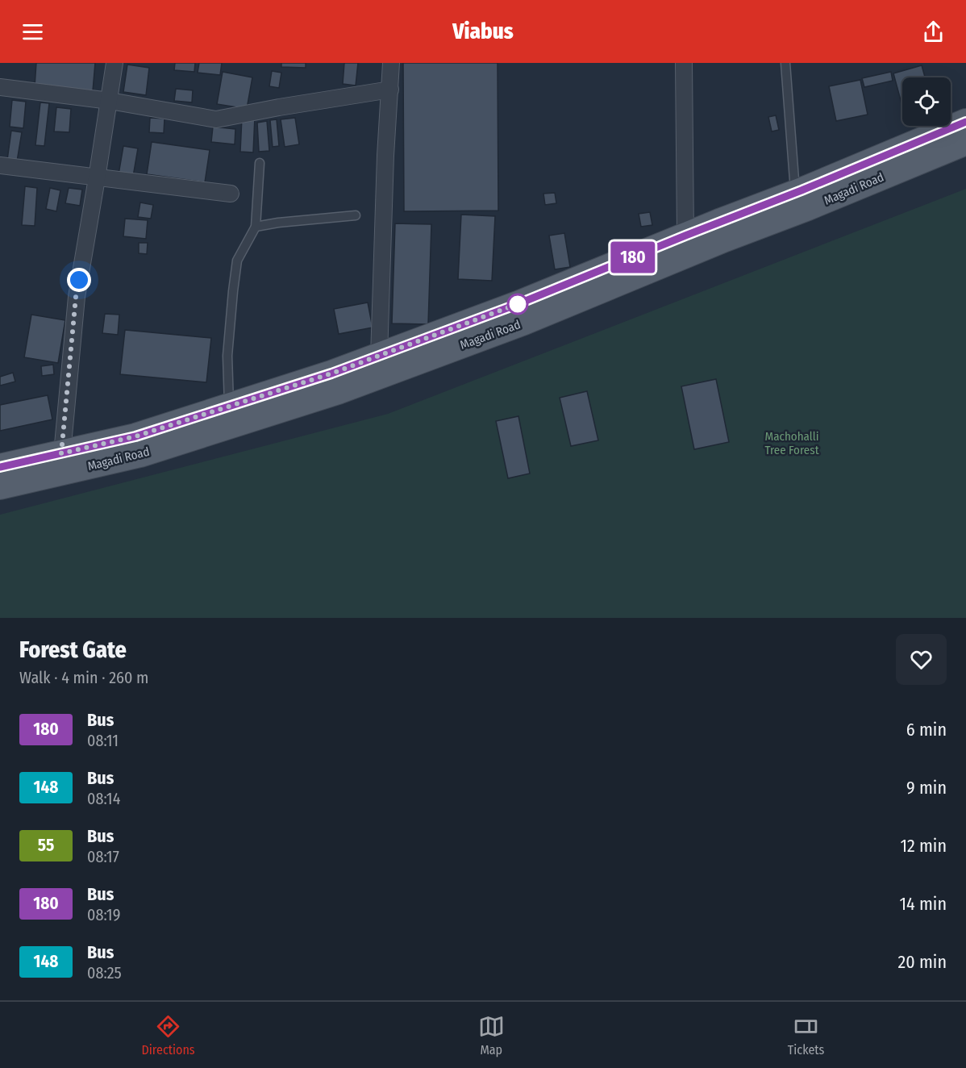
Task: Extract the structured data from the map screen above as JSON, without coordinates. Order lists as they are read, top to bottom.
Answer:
{
  "streets": {
    "main road": ["Magadi Road"]
  },
  "parks": ["Machohalli Tree Forest"],
  "lines": ["bus line 180"],
  "page": {
    "header": "Viabus",
    "on_map": "180",
    "heading": ["Forest Gate", "Walk · 4 min · 260 m"],
    "list": [
      {
        "mark": "180",
        "name": "Bus",
        "note": "08:11",
        "value": "6 min"
      },
      {
        "mark": "148",
        "name": "Bus",
        "note": "08:14",
        "value": "9 min"
      },
      {
        "mark": "55",
        "name": "Bus",
        "note": "08:17",
        "value": "12 min"
      },
      {
        "mark": "180",
        "name": "Bus",
        "note": "08:19",
        "value": "14 min"
      },
      {
        "mark": "148",
        "name": "Bus",
        "note": "08:25",
        "value": "20 min"
      }
    ],
    "tabs": ["Directions", "Map", "Tickets"]
  }
}
